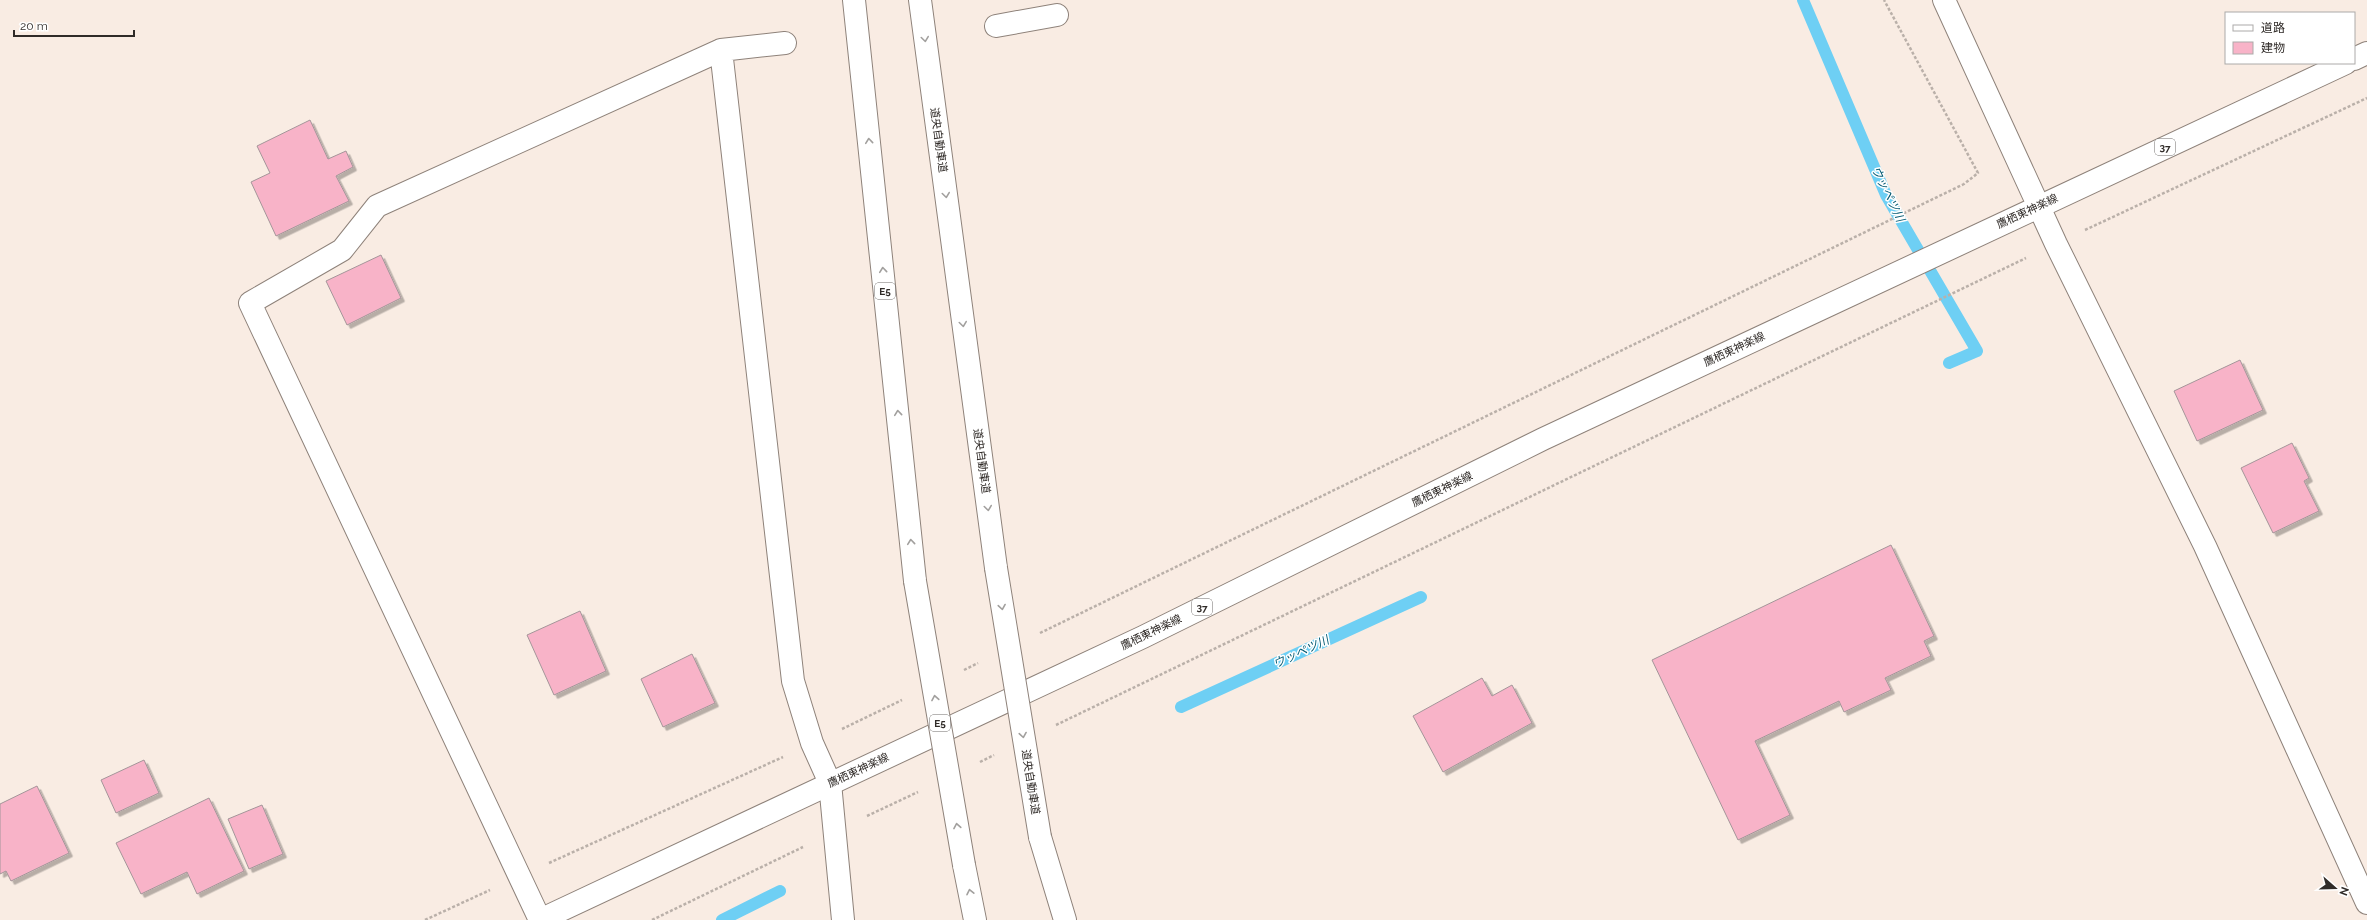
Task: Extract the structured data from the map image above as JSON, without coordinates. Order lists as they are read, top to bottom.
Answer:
{
  "streets": {
    "main road": [
      "道央自動車道",
      "37",
      "鷹栖東神楽線",
      "E5"
    ]
  },
  "water": ["ウッペツ川"],
  "legend": ["道路", "建物"],
  "scale_bar": "20 m",
  "north": "right"
}
